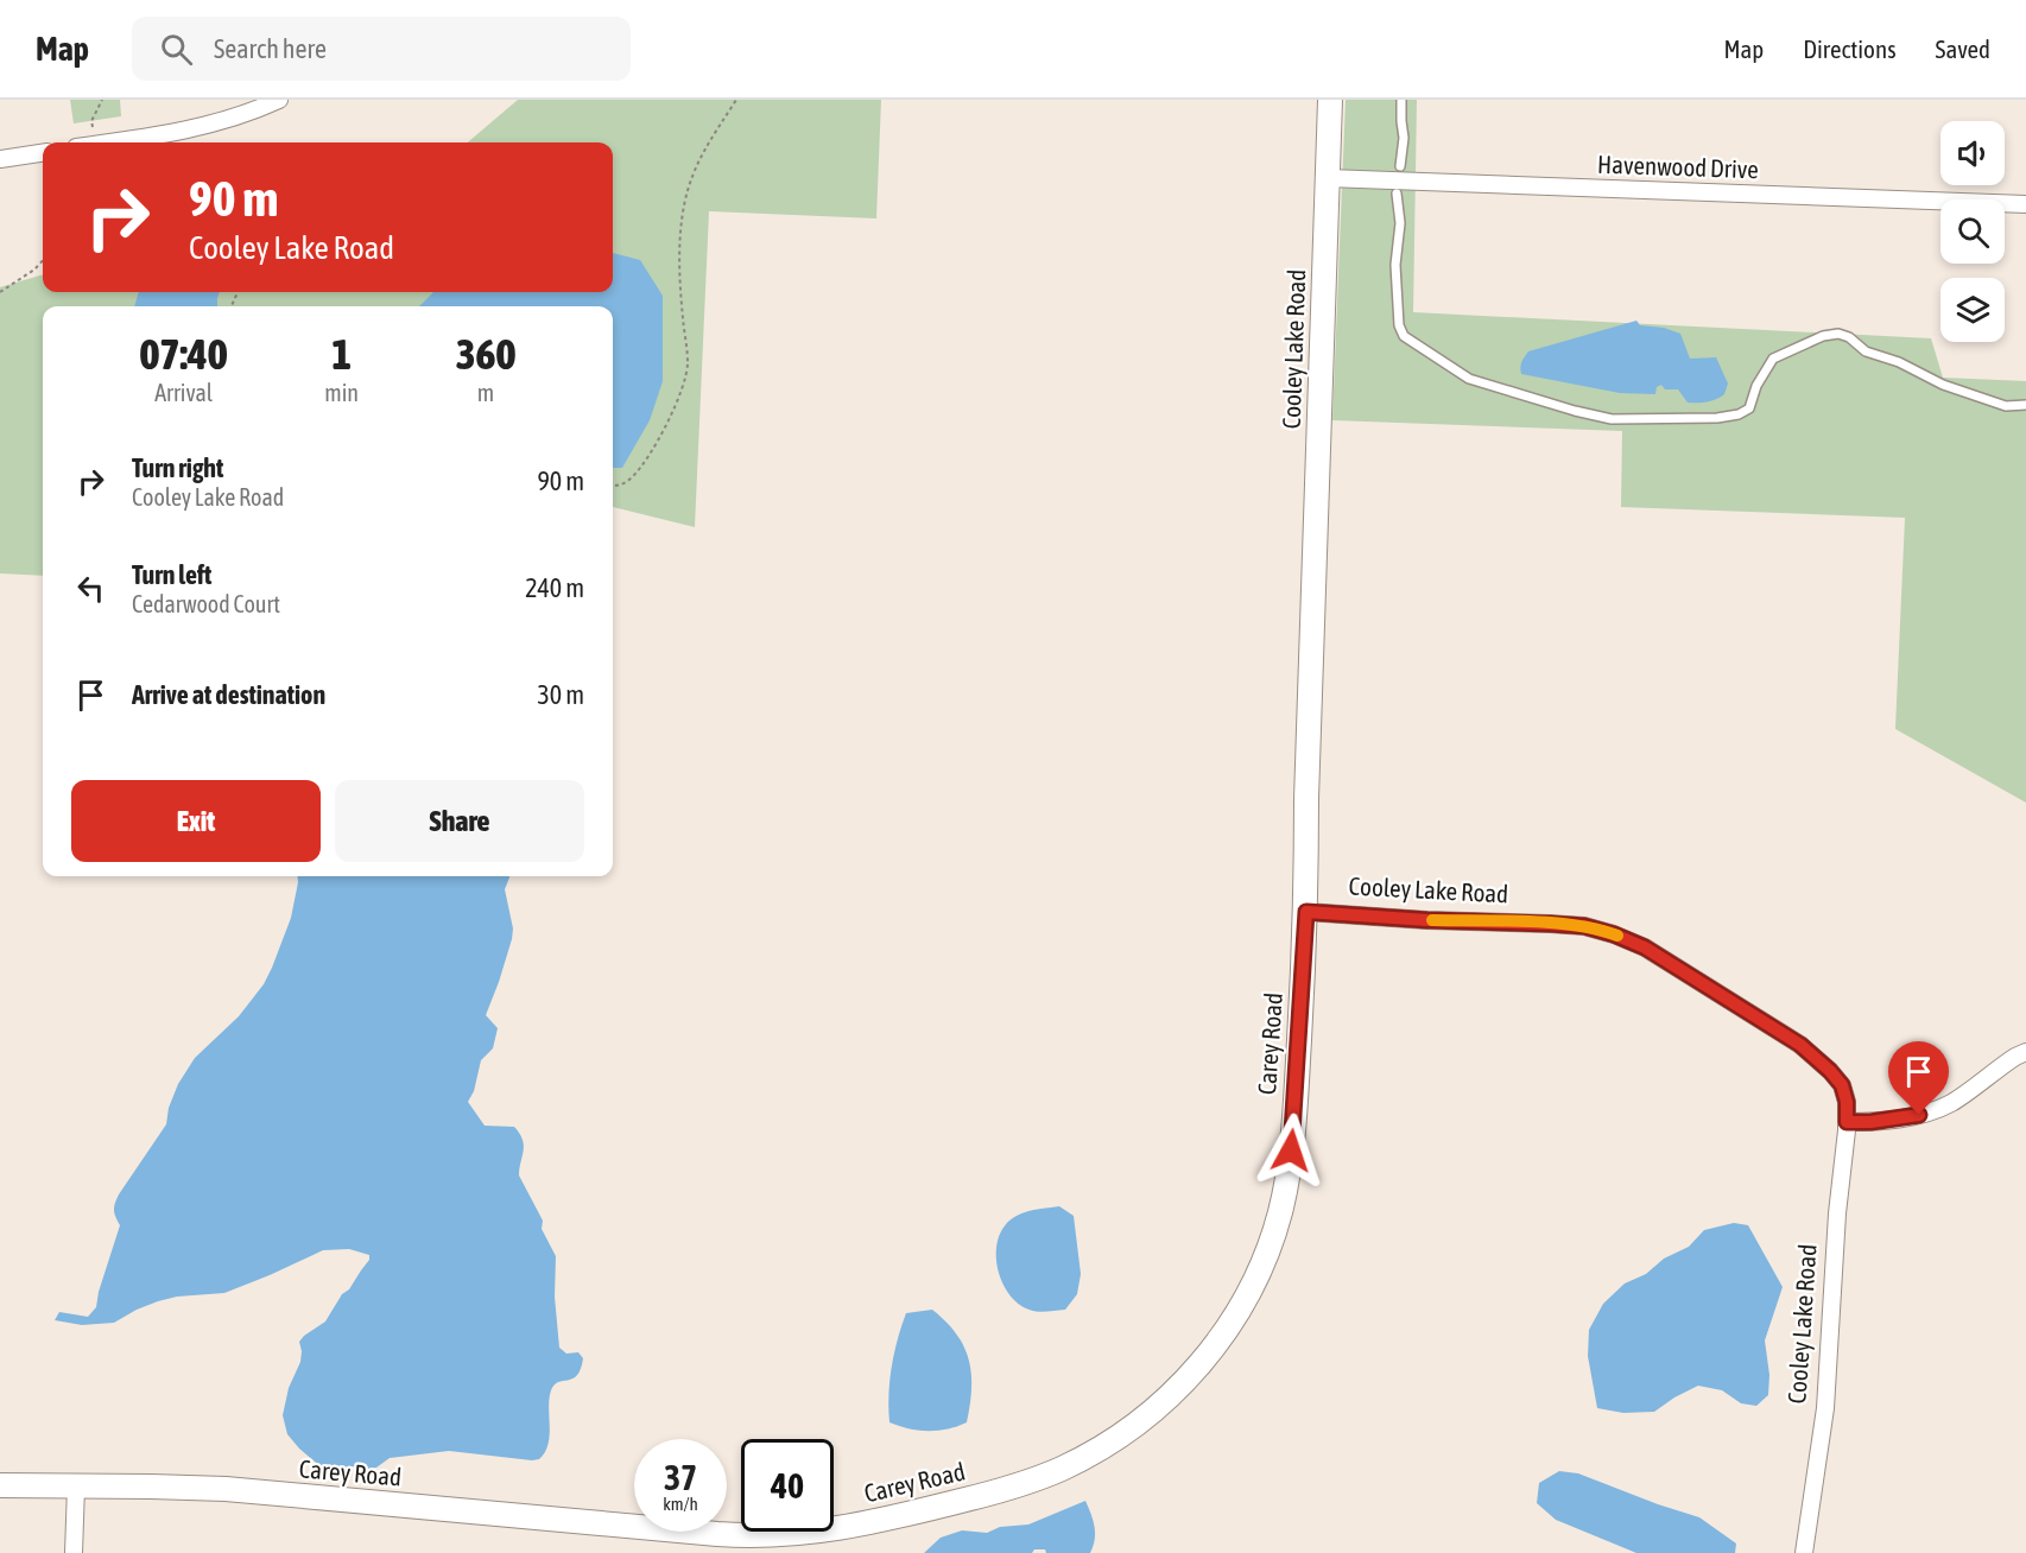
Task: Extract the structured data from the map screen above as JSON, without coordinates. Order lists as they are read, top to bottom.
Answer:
{
  "streets": {
    "street": ["Havenwood Drive", "Cooley Lake Road", "Carey Road"]
  },
  "crossings": [
    ["Havenwood Drive", "Cooley Lake Road"],
    ["Cooley Lake Road", "Carey Road"]
  ],
  "page": {
    "header": "Map",
    "search": "Search here",
    "nav": ["Map", "Directions", "Saved"],
    "turn": ["90 m", "Cooley Lake Road"],
    "eta": [
      "07:40",
      "Arrival",
      "1",
      "min",
      "360",
      "m"
    ],
    "list": [
      {
        "name": "Turn right",
        "note": "Cooley Lake Road",
        "value": "90 m"
      },
      {
        "name": "Turn left",
        "note": "Cedarwood Court",
        "value": "240 m"
      },
      {
        "name": "Arrive at destination",
        "value": "30 m"
      }
    ],
    "buttons": ["Exit", "Share"],
    "speed": "37 km/h",
    "limit": "40"
  }
}
